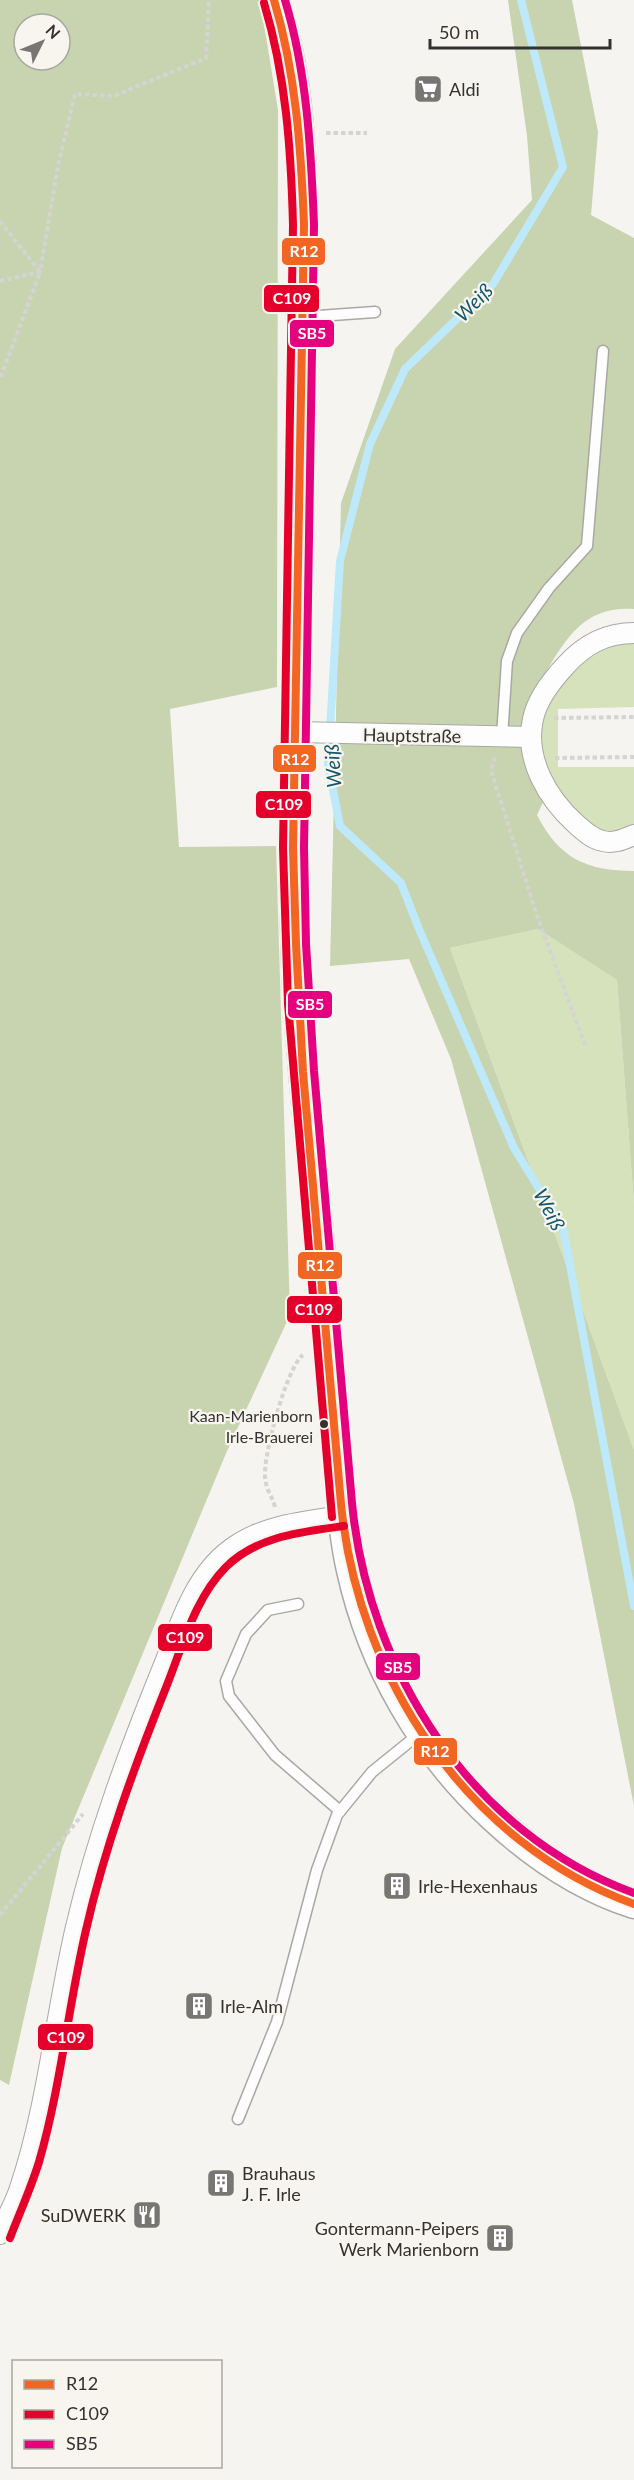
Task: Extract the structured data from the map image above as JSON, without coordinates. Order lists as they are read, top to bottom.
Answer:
{
  "streets": {
    "street": ["Hauptstraße"]
  },
  "water": ["Weiß"],
  "places": {
    "supermarket": ["Aldi"],
    "other": ["Kaan-Marienborn Irle-Brauerei"],
    "building": [
      "Irle-Hexenhaus",
      "Irle-Alm",
      "Brauhaus J. F. Irle",
      "Gontermann-Peipers Werk Marienborn"
    ],
    "restaurant": ["SuDWERK"]
  },
  "lines": ["transit line R12", "transit line SB5", "transit line C109"],
  "legend": ["R12", "C109", "SB5"],
  "scale_bar": "50 m",
  "north": "top right"
}
